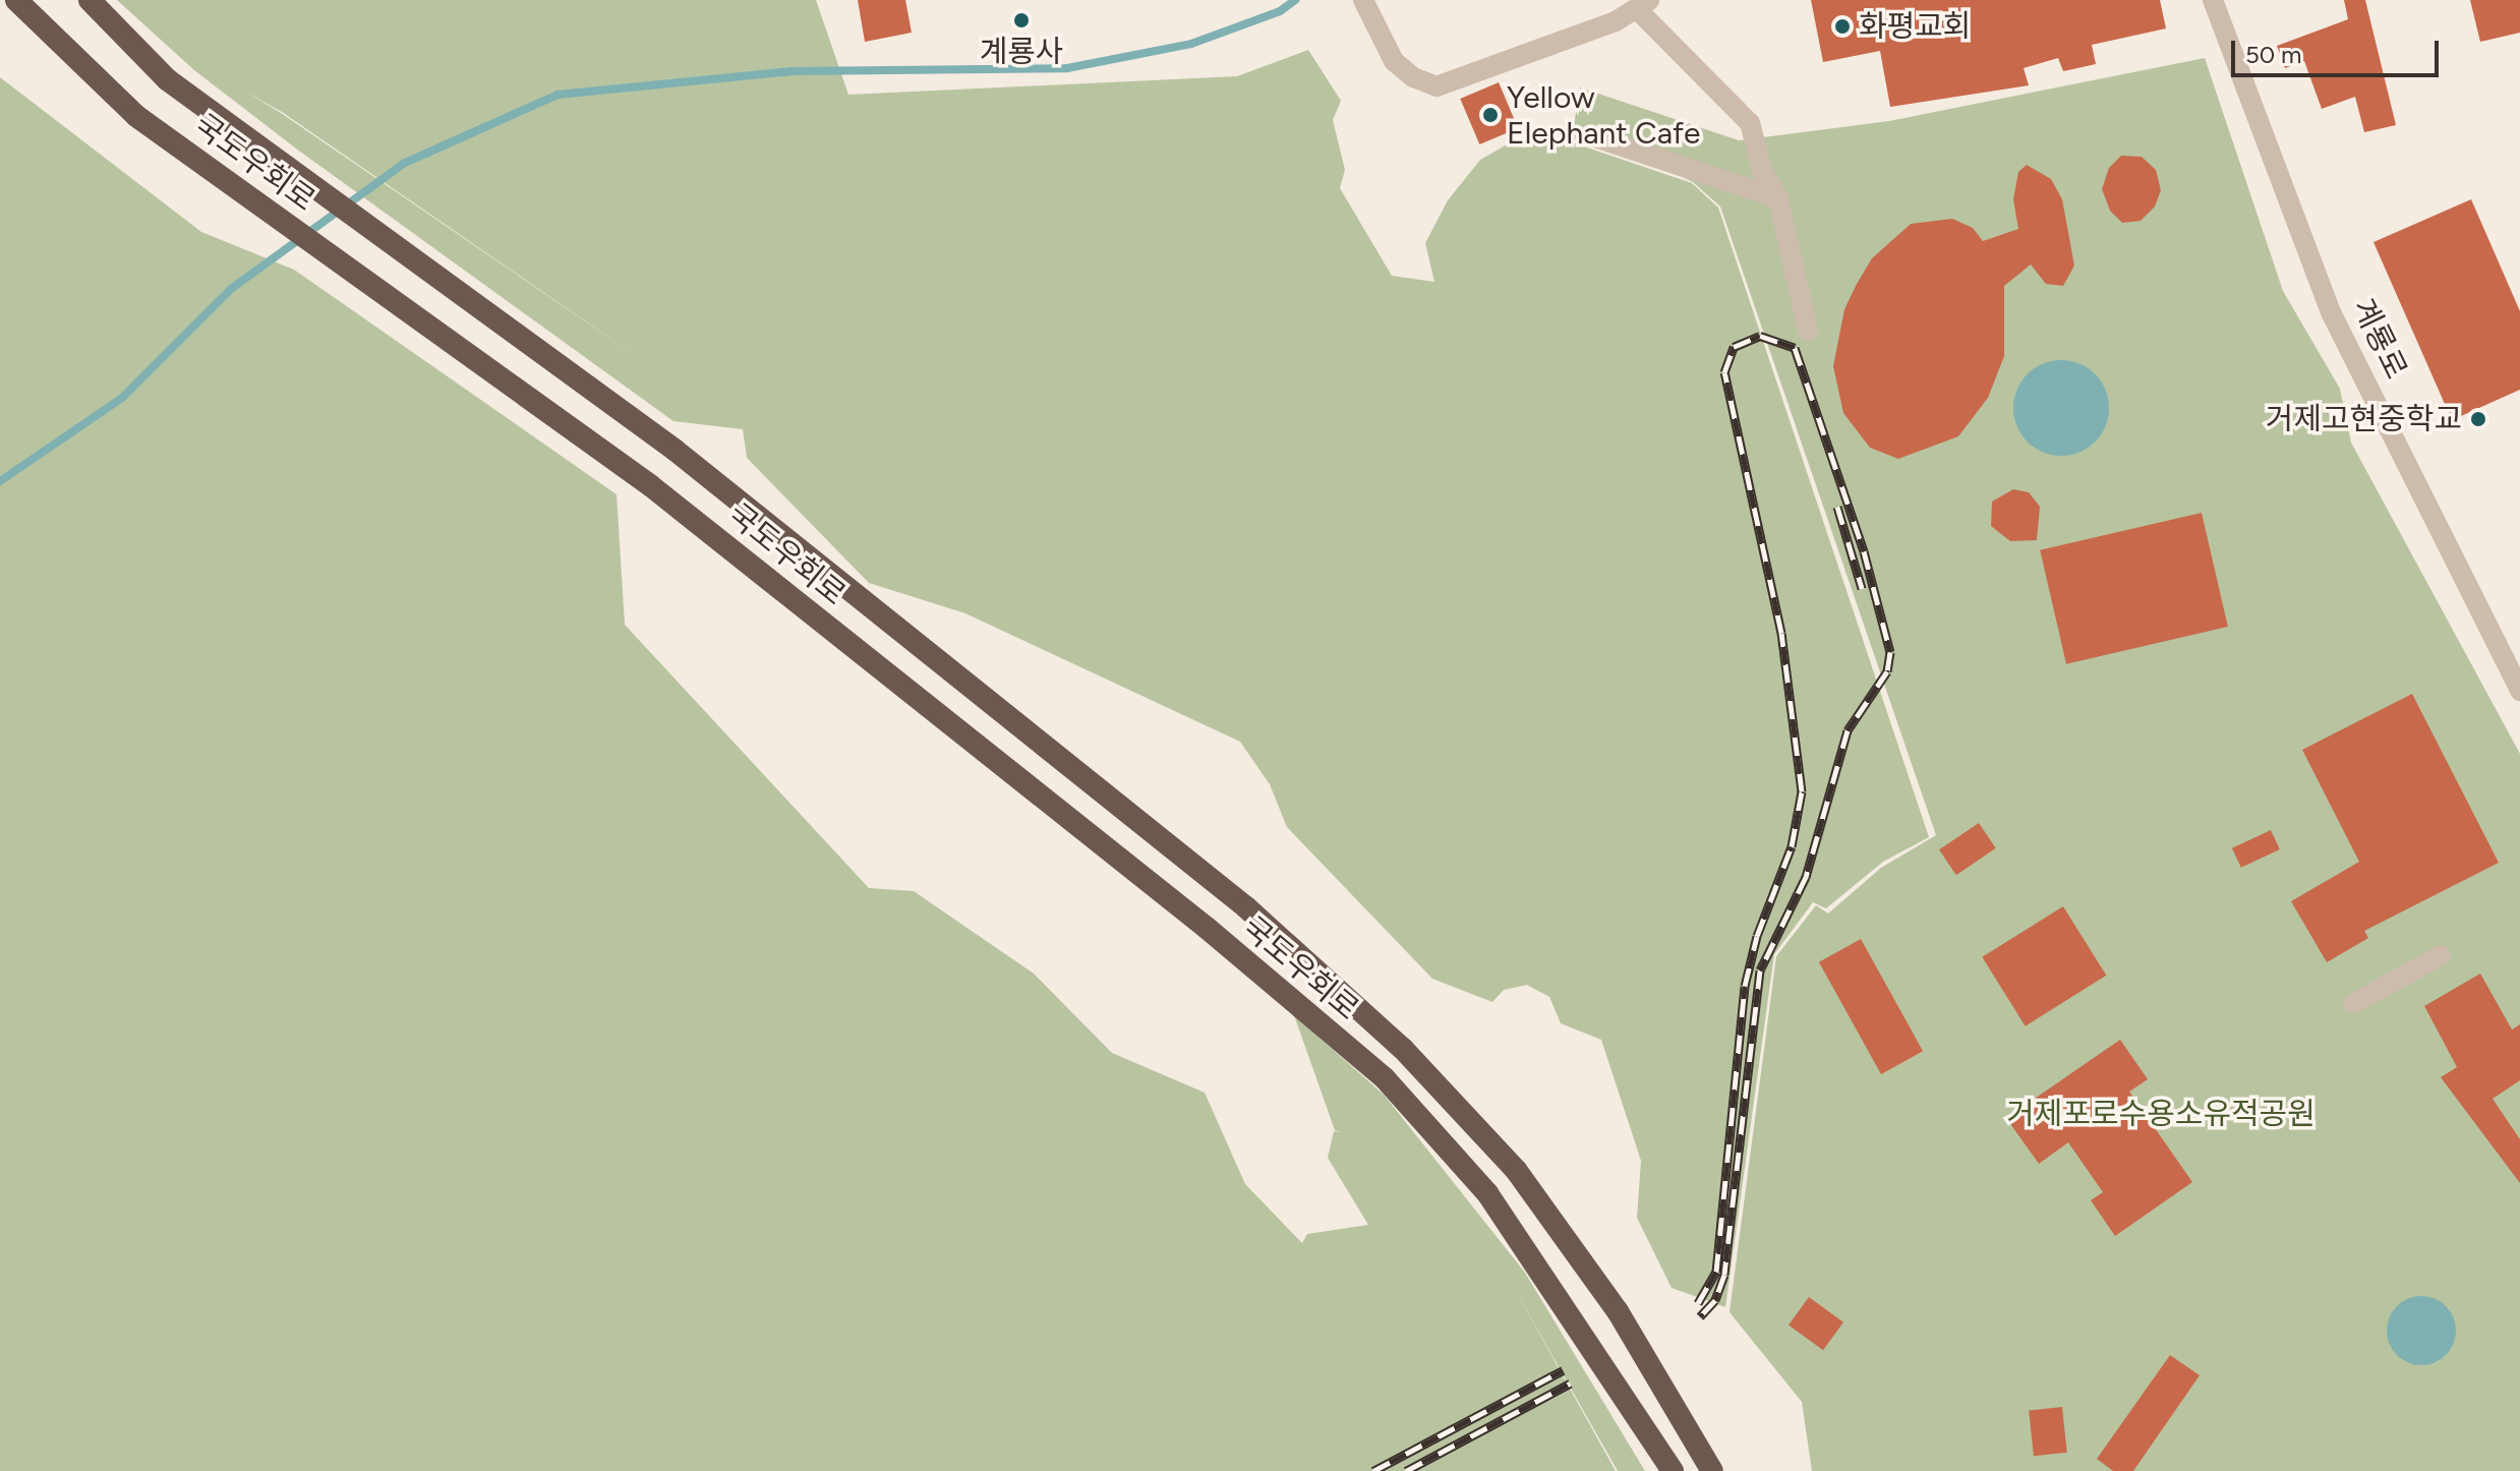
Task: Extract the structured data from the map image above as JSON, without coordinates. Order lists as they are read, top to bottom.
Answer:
{
  "streets": {
    "highway": ["국도우회로"],
    "street": ["계룡로"]
  },
  "parks": ["거제포로수용소유적공원"],
  "places": [
    "계룡사",
    "화평교회",
    "Yellow Elephant Cafe",
    "거제고현중학교"
  ],
  "scale_bar": "50 m"
}
